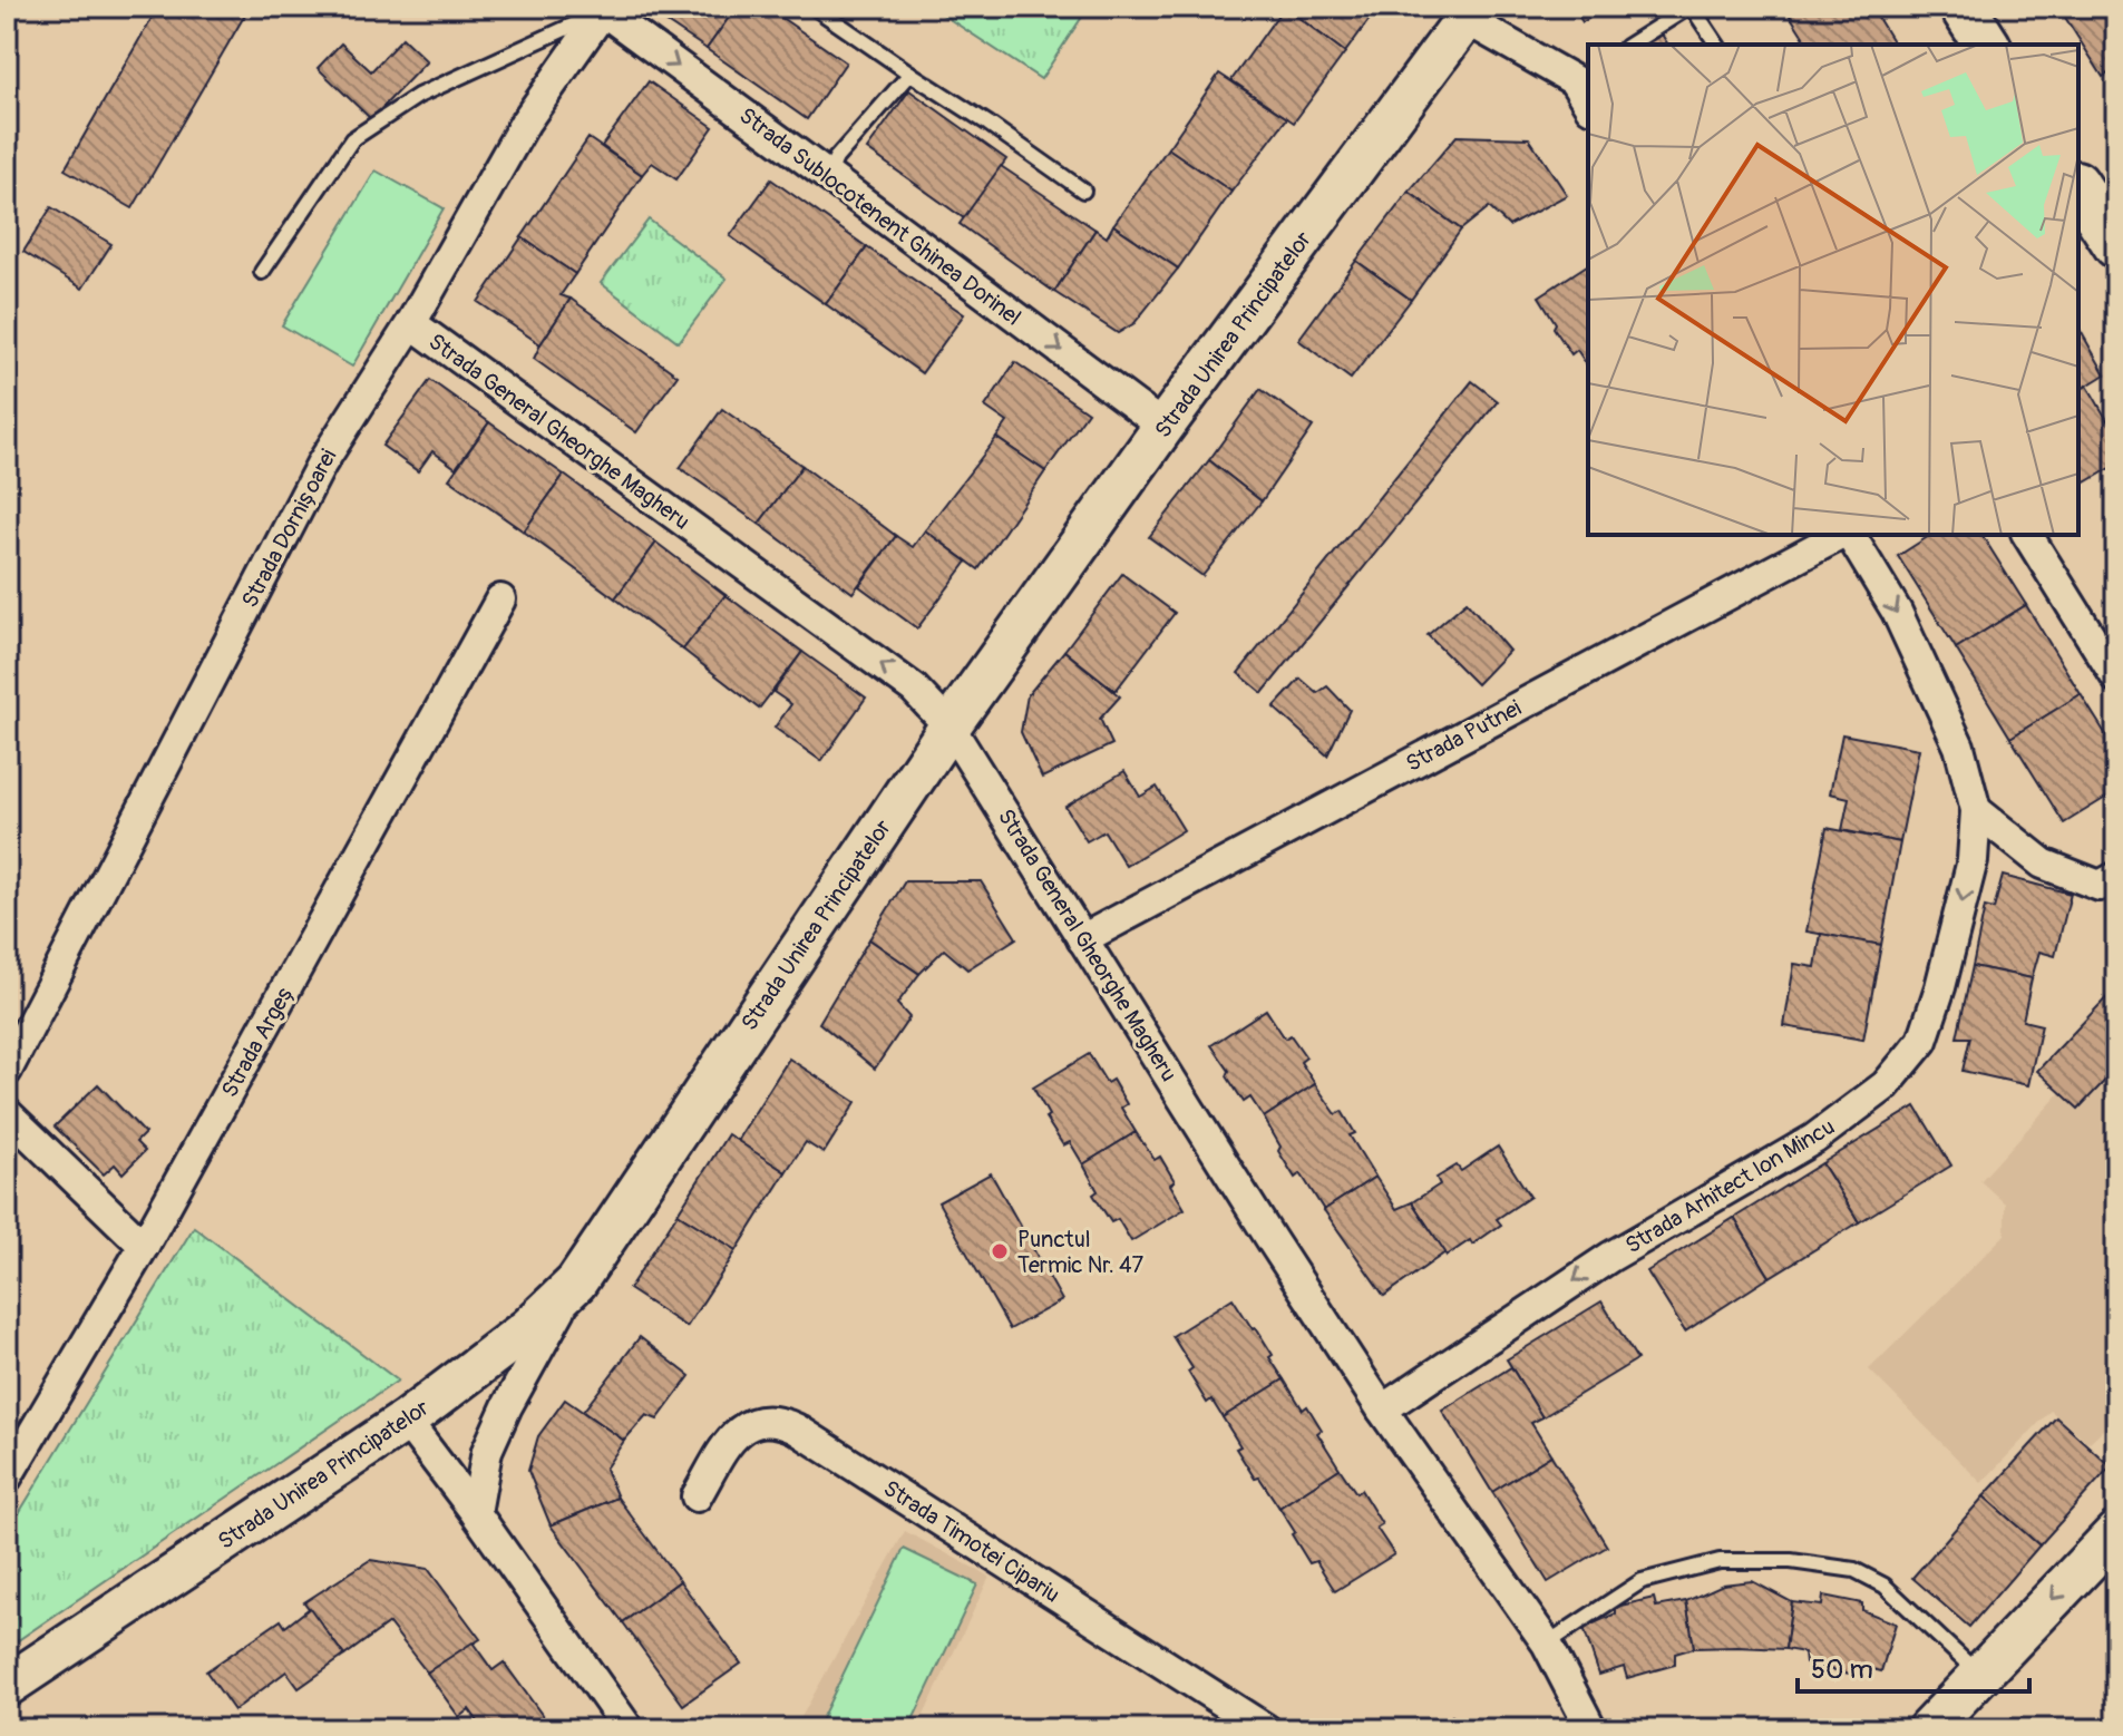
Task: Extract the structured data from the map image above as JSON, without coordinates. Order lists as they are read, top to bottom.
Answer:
{
  "streets": {
    "main road": ["Strada Unirea Principatelor"],
    "street": [
      "Strada Sublocotenent Ghinea Dorinel",
      "Strada General Gheorghe Magheru",
      "Strada Dornișoarei",
      "Strada Putnei",
      "Strada Argeș",
      "Strada Arhitect Ion Mincu",
      "Strada Timotei Cipariu"
    ]
  },
  "crossings": [
    ["Strada Sublocotenent Ghinea Dorinel", "Strada Unirea Principatelor"],
    ["Strada Sublocotenent Ghinea Dorinel", "Strada Dornișoarei"],
    ["Strada Unirea Principatelor", "Strada General Gheorghe Magheru"],
    ["Strada General Gheorghe Magheru", "Strada Dornișoarei"],
    ["Strada General Gheorghe Magheru", "Strada Putnei"],
    ["Strada General Gheorghe Magheru", "Strada Arhitect Ion Mincu"]
  ],
  "one_way": ["Strada Sublocotenent Ghinea Dorinel", "Strada General Gheorghe Magheru", "Strada Arhitect Ion Mincu"],
  "places": ["Punctul Termic Nr. 47"],
  "scale_bar": "50 m"
}
